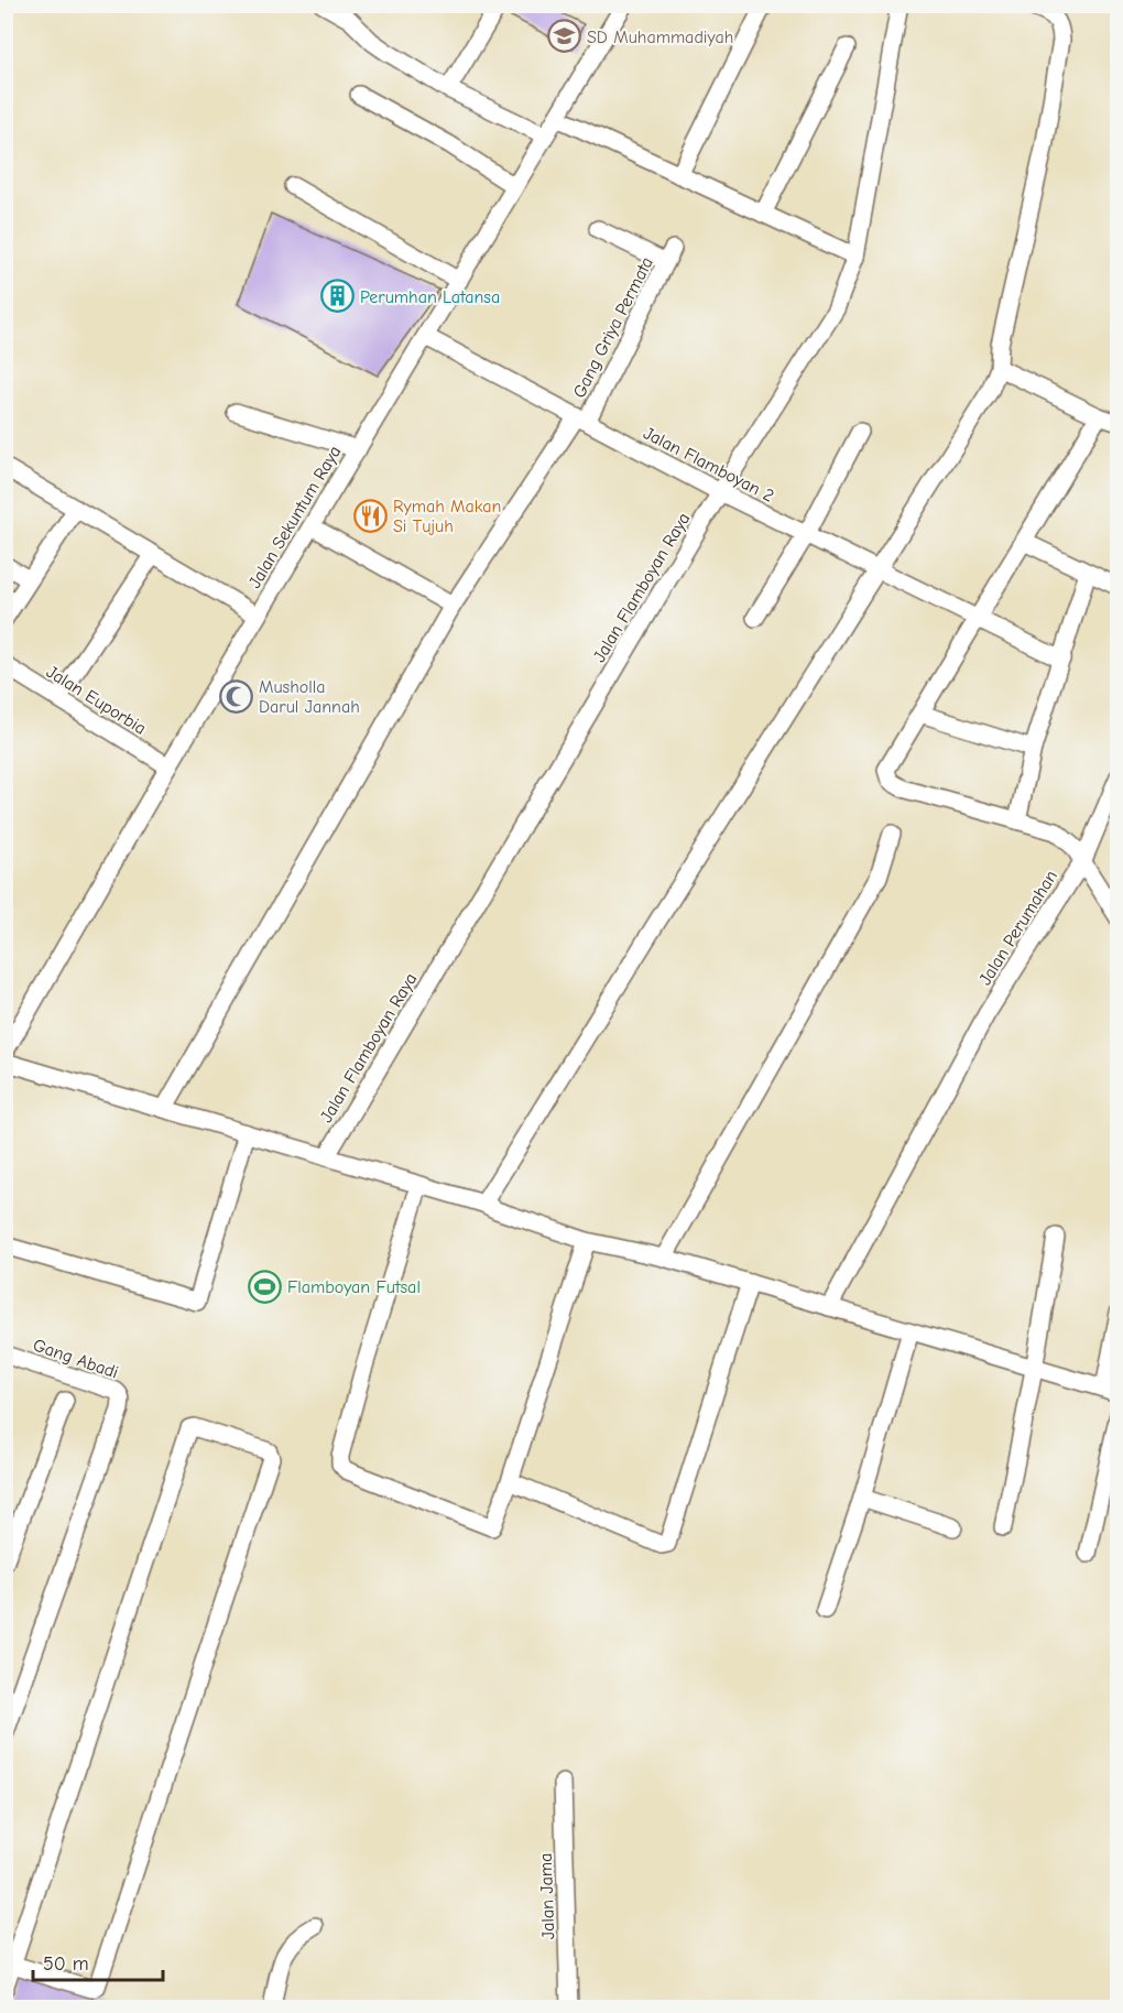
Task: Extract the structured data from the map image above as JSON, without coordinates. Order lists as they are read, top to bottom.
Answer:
{
  "streets": {
    "street": [
      "Gang Griya Permata",
      "Jalan Flamboyan 2",
      "Jalan Sekuntum Raya",
      "Jalan Flamboyan Raya",
      "Jalan Euporbia",
      "Jalan Perumahan",
      "Gang Abadi",
      "Jalan Jama"
    ]
  },
  "crossings": [
    ["Gang Griya Permata", "Jalan Flamboyan 2"],
    ["Jalan Flamboyan 2", "Jalan Sekuntum Raya"],
    ["Jalan Flamboyan 2", "Jalan Flamboyan Raya"],
    ["Jalan Sekuntum Raya", "Jalan Euporbia"]
  ],
  "places": {
    "school or university": ["SD Muhammadiyah"],
    "building": ["Perumhan Latansa"],
    "restaurant": ["Rymah Makan Si Tujuh"],
    "mosque": ["Musholla Darul Jannah"],
    "sports": ["Flamboyan Futsal"]
  },
  "scale_bar": "50 m"
}
